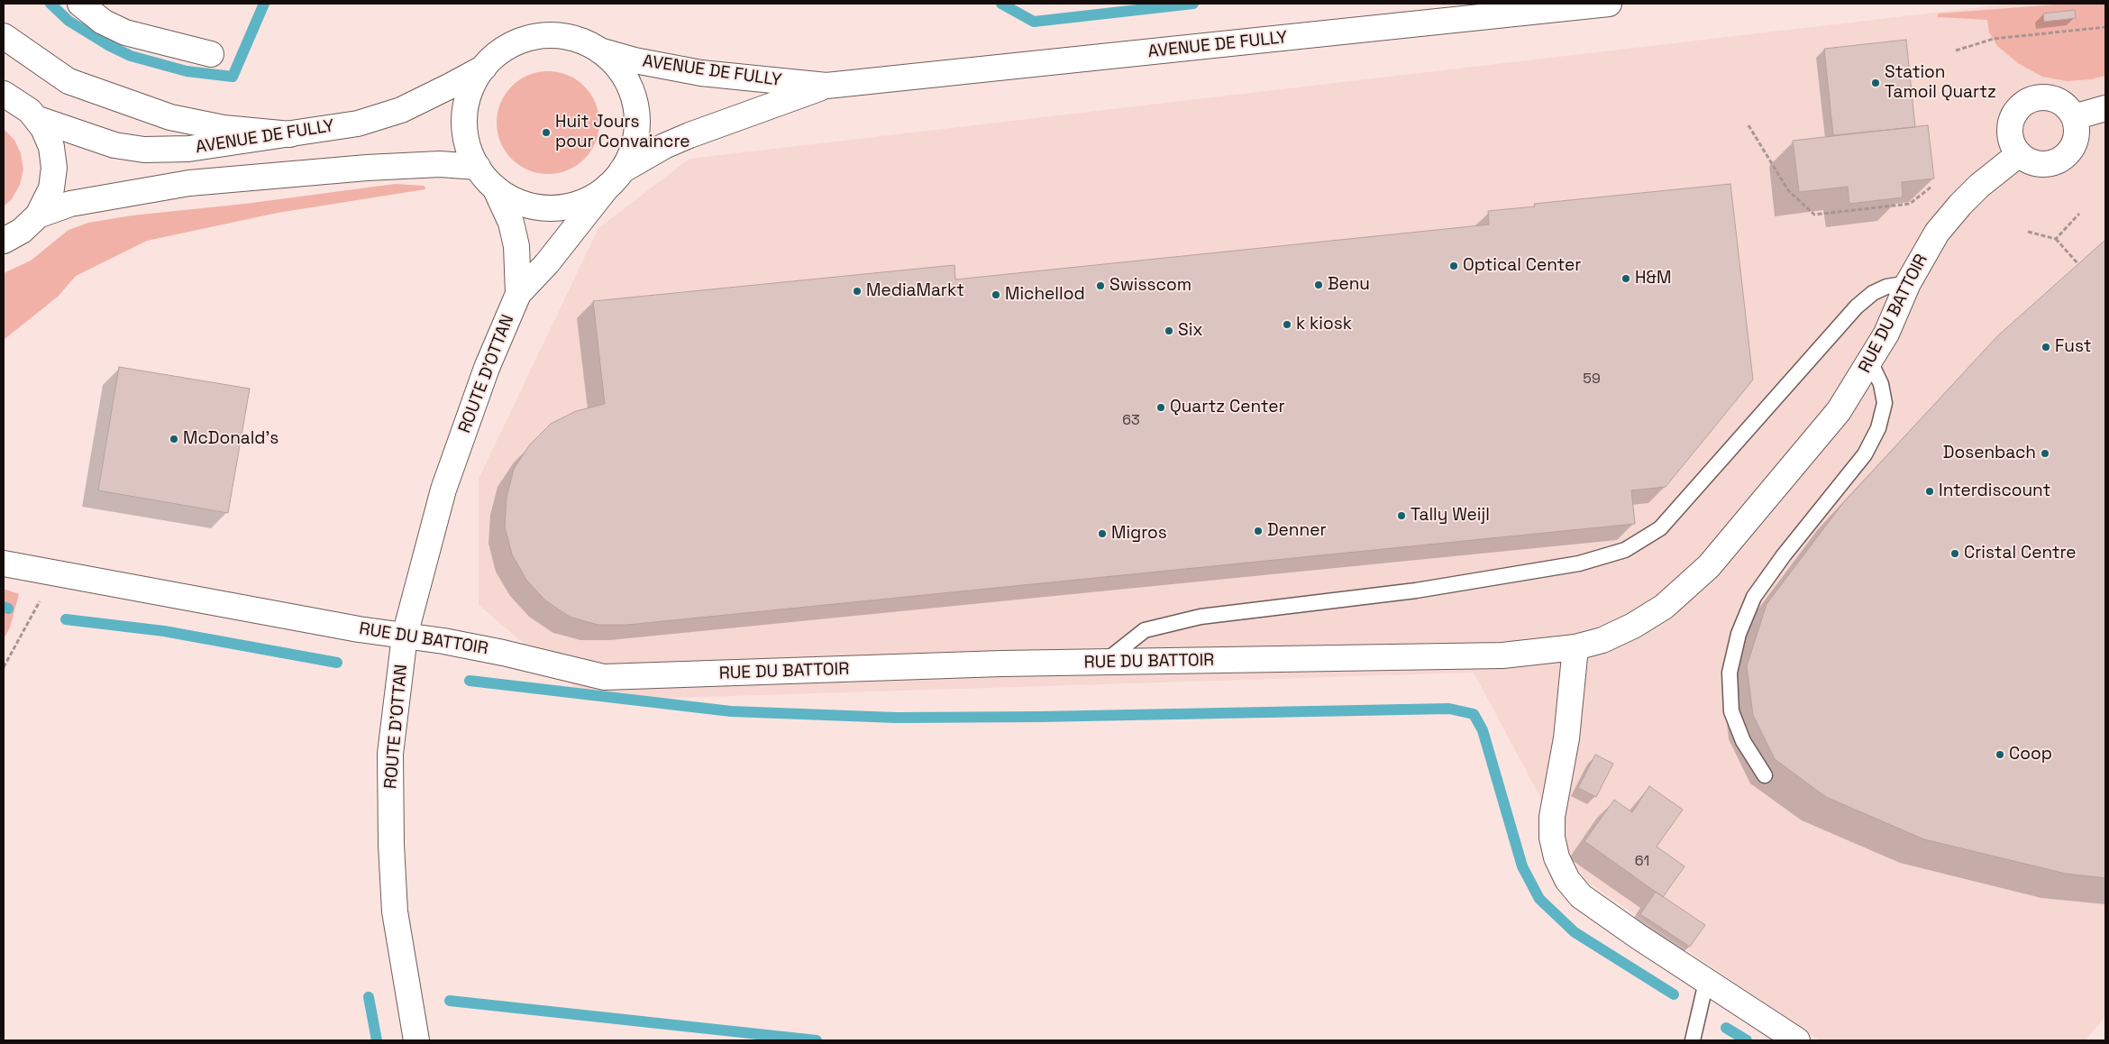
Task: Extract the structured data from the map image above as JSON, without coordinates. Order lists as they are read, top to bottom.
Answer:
{
  "streets": {
    "main road": ["AVENUE DE FULLY", "RUE DU BATTOIR", "ROUTE D'OTTAN"]
  },
  "crossings": [
    ["AVENUE DE FULLY", "ROUTE D'OTTAN"],
    ["RUE DU BATTOIR", "ROUTE D'OTTAN"]
  ],
  "places": [
    "Station Tamoil Quartz",
    "Huit Jours pour Convaincre",
    "Optical Center",
    "H&M",
    "Benu",
    "Swisscom",
    "MediaMarkt",
    "Michellod",
    "k kiosk",
    "Six",
    "Fust",
    "Quartz Center",
    "McDonald's",
    "Dosenbach",
    "Interdiscount",
    "Tally Weijl",
    "Denner",
    "Migros",
    "Cristal Centre",
    "Coop"
  ],
  "house_numbers": ["59", "63", "61"]
}
